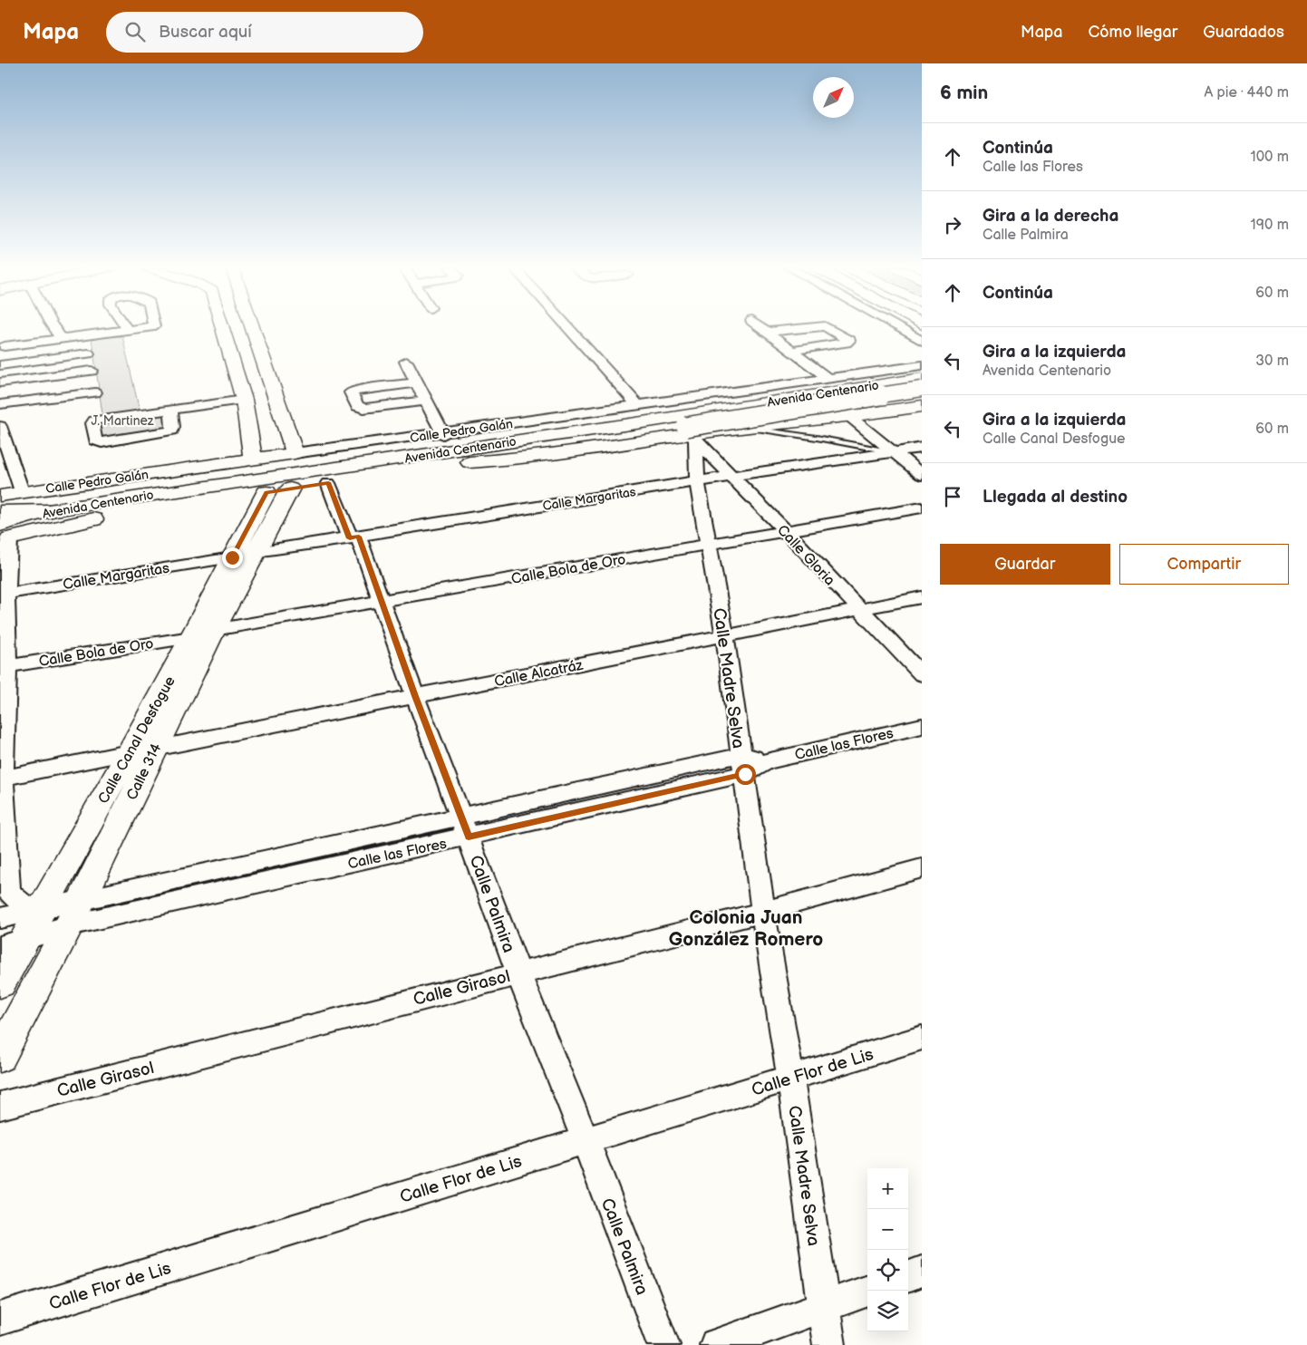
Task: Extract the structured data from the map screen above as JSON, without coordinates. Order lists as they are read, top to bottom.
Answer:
{
  "streets": {
    "main road": [
      "Avenida Centenario",
      "Calle Pedro Galán",
      "Calle Canal Desfogue",
      "Calle 314"
    ],
    "street": [
      "Calle Margaritas",
      "Calle Gloria",
      "Calle Bola de Oro",
      "Calle Alcatráz",
      "Calle Madre Selva",
      "Calle las Flores",
      "Calle Palmira",
      "Calle Girasol",
      "Calle Flor de Lis"
    ]
  },
  "crossings": [
    ["Avenida Centenario", "Calle Gloria"],
    ["Avenida Centenario", "Calle Madre Selva"],
    ["Avenida Centenario", "Calle 314"],
    ["Avenida Centenario", "Calle Palmira"],
    ["Calle Margaritas", "Calle Gloria"],
    ["Calle Margaritas", "Calle Madre Selva"],
    ["Calle Margaritas", "Calle 314"],
    ["Calle Margaritas", "Calle Palmira"],
    ["Calle Gloria", "Calle Bola de Oro"],
    ["Calle Gloria", "Calle Alcatráz"],
    ["Calle Gloria", "Calle Madre Selva"],
    ["Calle Bola de Oro", "Calle Madre Selva"],
    ["Calle Bola de Oro", "Calle Canal Desfogue"],
    ["Calle Bola de Oro", "Calle 314"],
    ["Calle Bola de Oro", "Calle Palmira"],
    ["Calle Alcatráz", "Calle Madre Selva"],
    ["Calle Alcatráz", "Calle 314"],
    ["Calle Alcatráz", "Calle Palmira"],
    ["Calle Madre Selva", "Calle las Flores"],
    ["Calle Madre Selva", "Calle Girasol"],
    ["Calle Madre Selva", "Calle Flor de Lis"],
    ["Calle Canal Desfogue", "Calle las Flores"],
    ["Calle Canal Desfogue", "Calle 314"],
    ["Calle las Flores", "Calle 314"],
    ["Calle las Flores", "Calle Palmira"],
    ["Calle Palmira", "Calle Girasol"],
    ["Calle Palmira", "Calle Flor de Lis"]
  ],
  "districts": ["Colonia Juan González Romero"],
  "parks": ["J. Martinez"],
  "north": "top right",
  "page": {
    "header": "Mapa",
    "search": "Buscar aquí",
    "nav": ["Mapa", "Cómo llegar", "Guardados"],
    "heading": ["6 min", "A pie · 440 m"],
    "list": [
      ["Continúa", "Calle las Flores", "100 m"],
      ["Gira a la derecha", "Calle Palmira", "190 m"],
      ["Continúa", "60 m"],
      ["Gira a la izquierda", "Avenida Centenario", "30 m"],
      ["Gira a la izquierda", "Calle Canal Desfogue", "60 m"],
      "Llegada al destino"
    ],
    "buttons": ["Guardar", "Compartir"],
    "map_buttons": ["+", "−"]
  }
}
